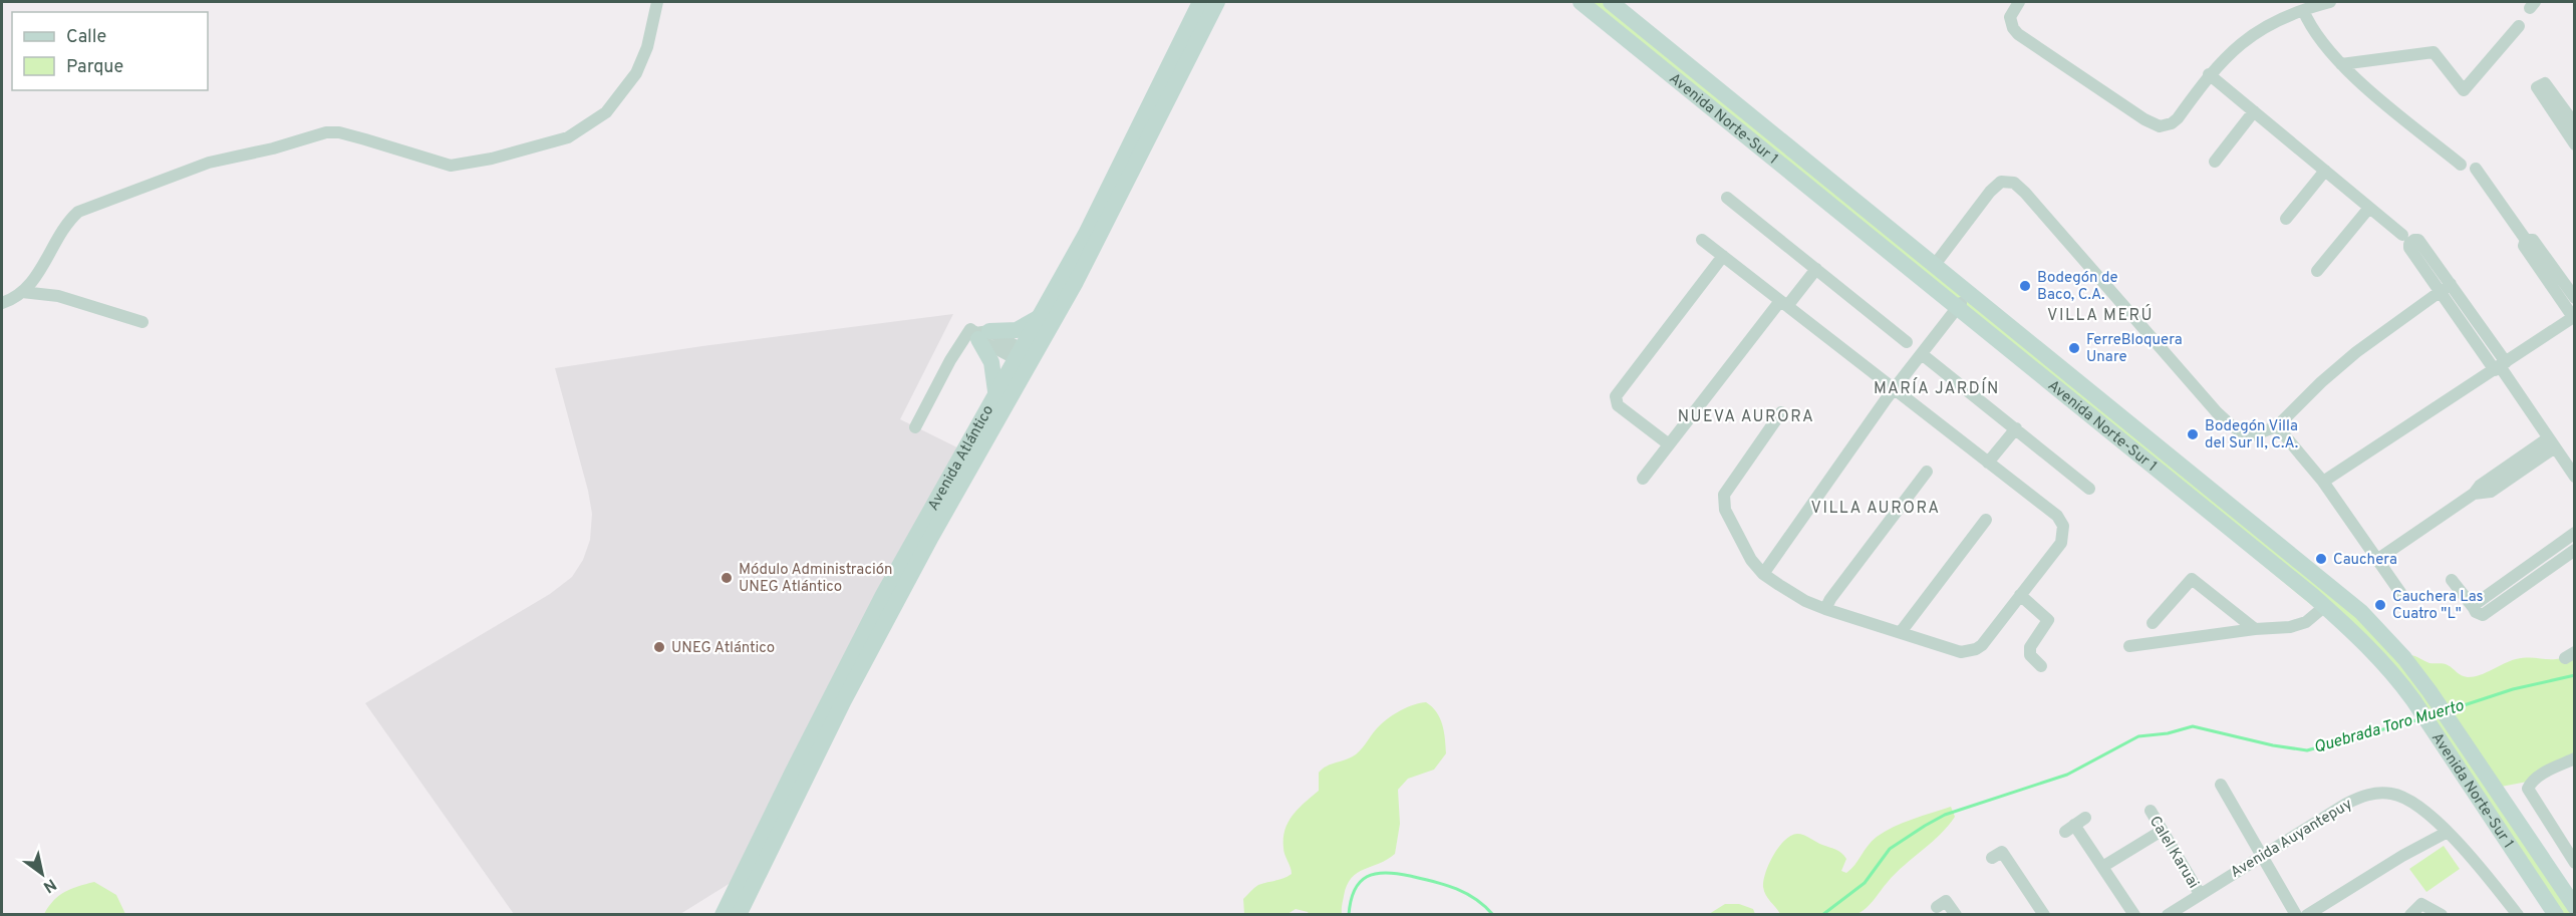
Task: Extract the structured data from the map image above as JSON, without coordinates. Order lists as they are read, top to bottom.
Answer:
{
  "streets": {
    "main road": ["Avenida Norte-Sur 1", "Avenida Atlántico"],
    "street": ["Avenida Auyantepuy", "Calel Karuai"]
  },
  "crossings": [
    ["Avenida Auyantepuy", "Calel Karuai"]
  ],
  "districts": [
    "VILLA MERÚ",
    "MARÍA JARDÍN",
    "NUEVA AURORA",
    "VILLA AURORA"
  ],
  "water": ["Quebrada Toro Muerto"],
  "places": [
    "Bodegón de Baco, C.A.",
    "FerreBloquera Unare",
    "Bodegón Villa del Sur II, C.A.",
    "Cauchera",
    "Módulo Administración UNEG Atlántico",
    "Cauchera Las Cuatro \"L\"",
    "UNEG Atlántico"
  ],
  "legend": ["Calle", "Parque"],
  "north": "bottom right"
}
